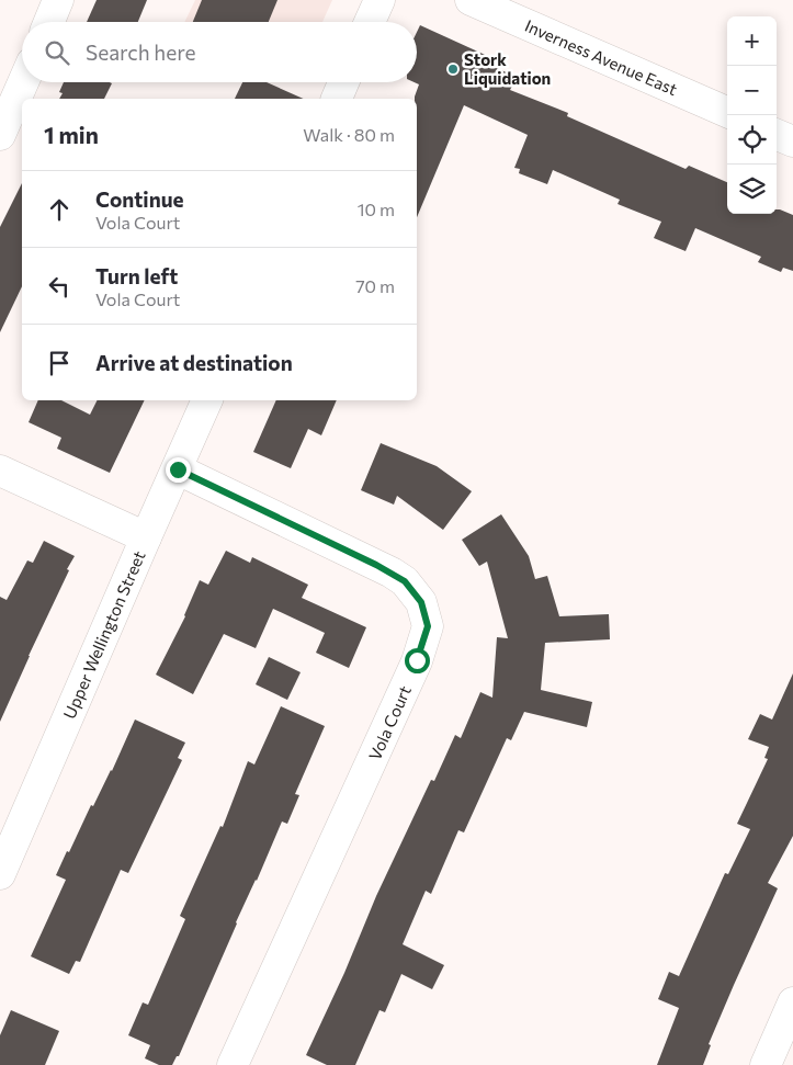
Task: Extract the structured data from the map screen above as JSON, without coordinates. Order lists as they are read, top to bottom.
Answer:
{
  "streets": {
    "street": ["Inverness Avenue East", "Upper Wellington Street", "Vola Court"]
  },
  "crossings": [
    ["Upper Wellington Street", "Vola Court"]
  ],
  "places": ["Stork Liquidation"],
  "page": {
    "map_buttons": ["+", "−"],
    "search": "Search here",
    "heading": ["1 min", "Walk · 80 m"],
    "list": [
      ["Continue", "Vola Court", "10 m"],
      ["Turn left", "Vola Court", "70 m"],
      "Arrive at destination"
    ]
  }
}
